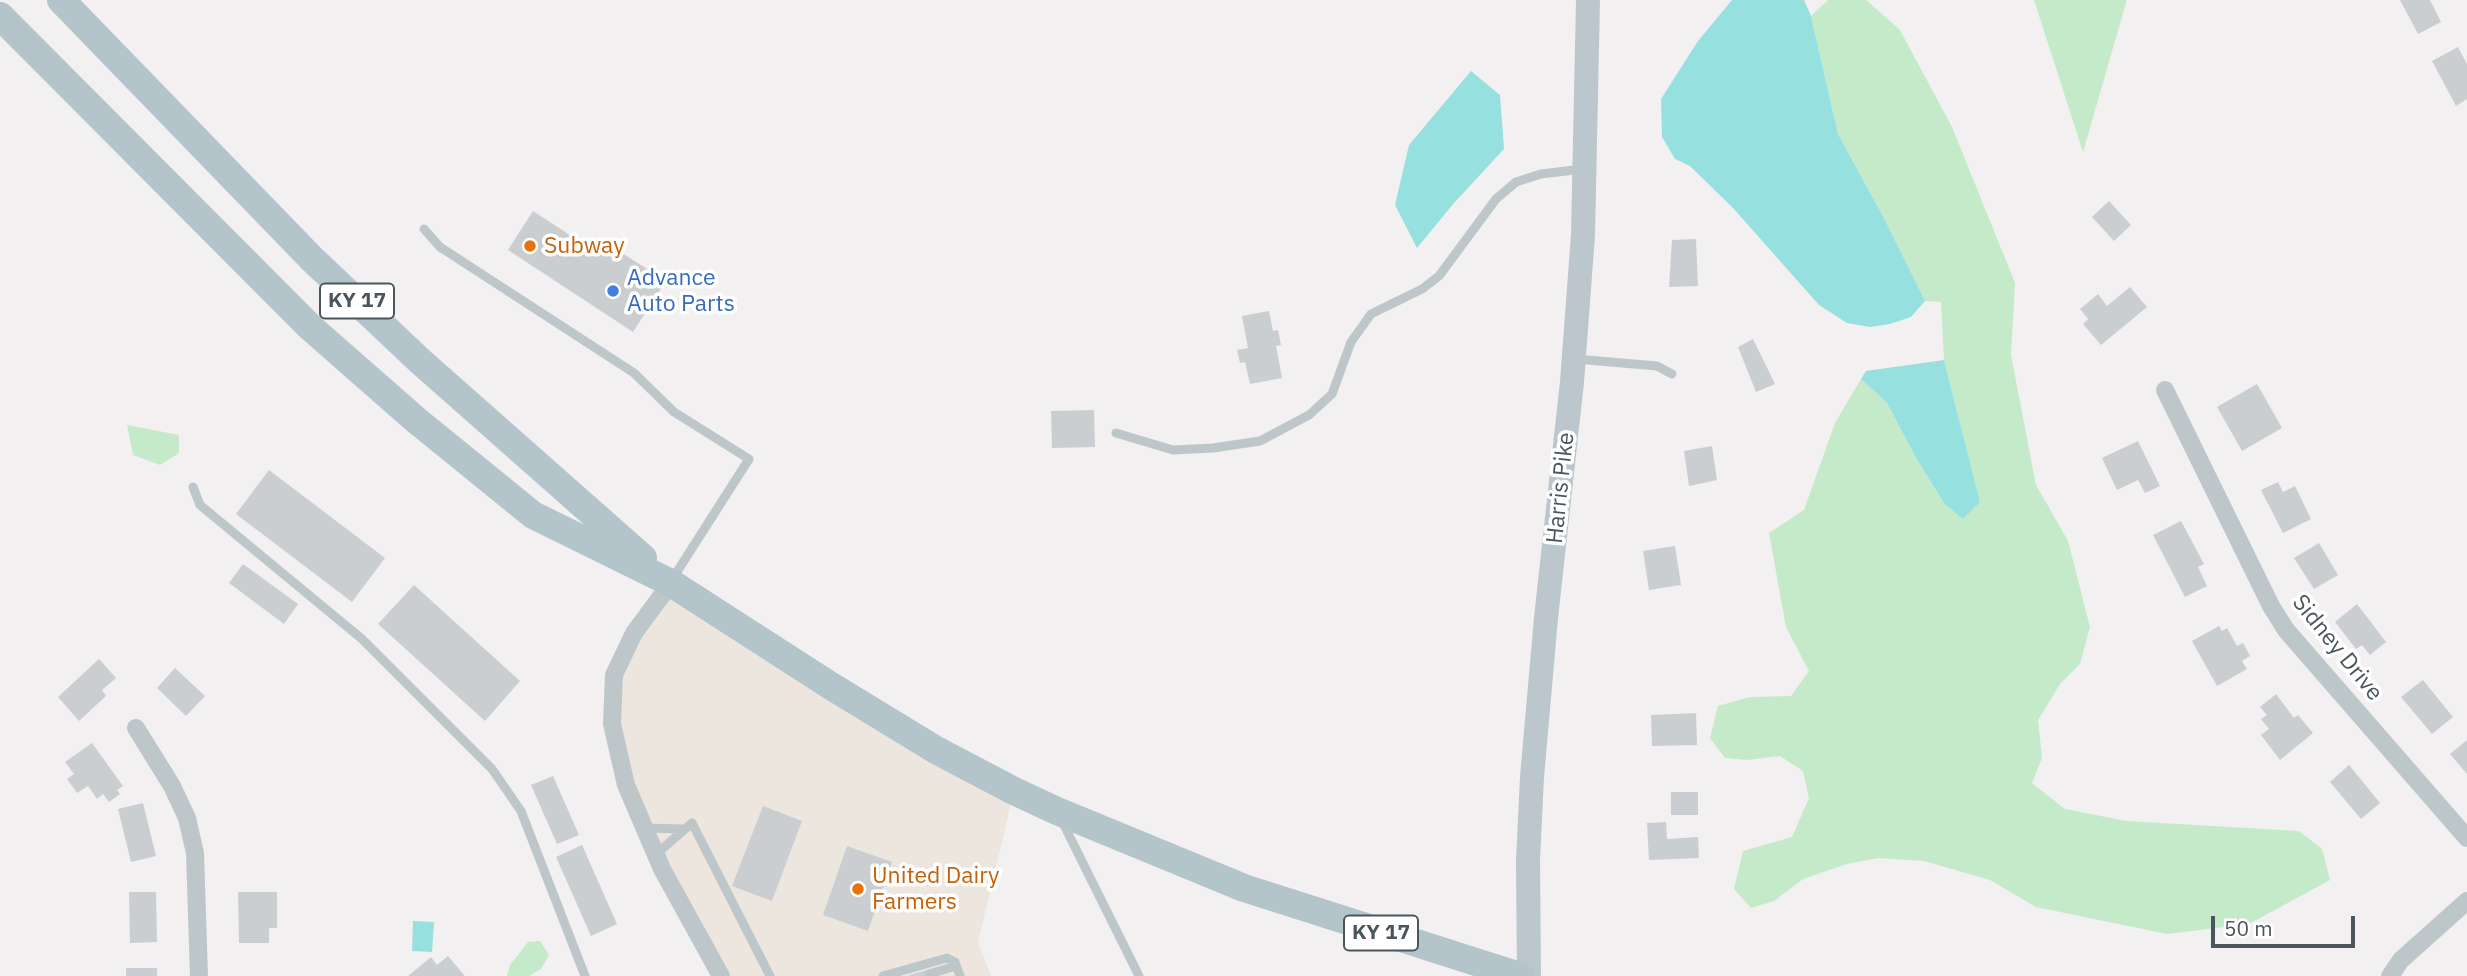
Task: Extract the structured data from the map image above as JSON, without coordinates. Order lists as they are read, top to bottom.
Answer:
{
  "streets": {
    "main road": ["KY 17", "Harris Pike"],
    "street": ["Sidney Drive"]
  },
  "places": ["Subway", "Advance Auto Parts", "United Dairy Farmers"],
  "scale_bar": "50 m"
}
